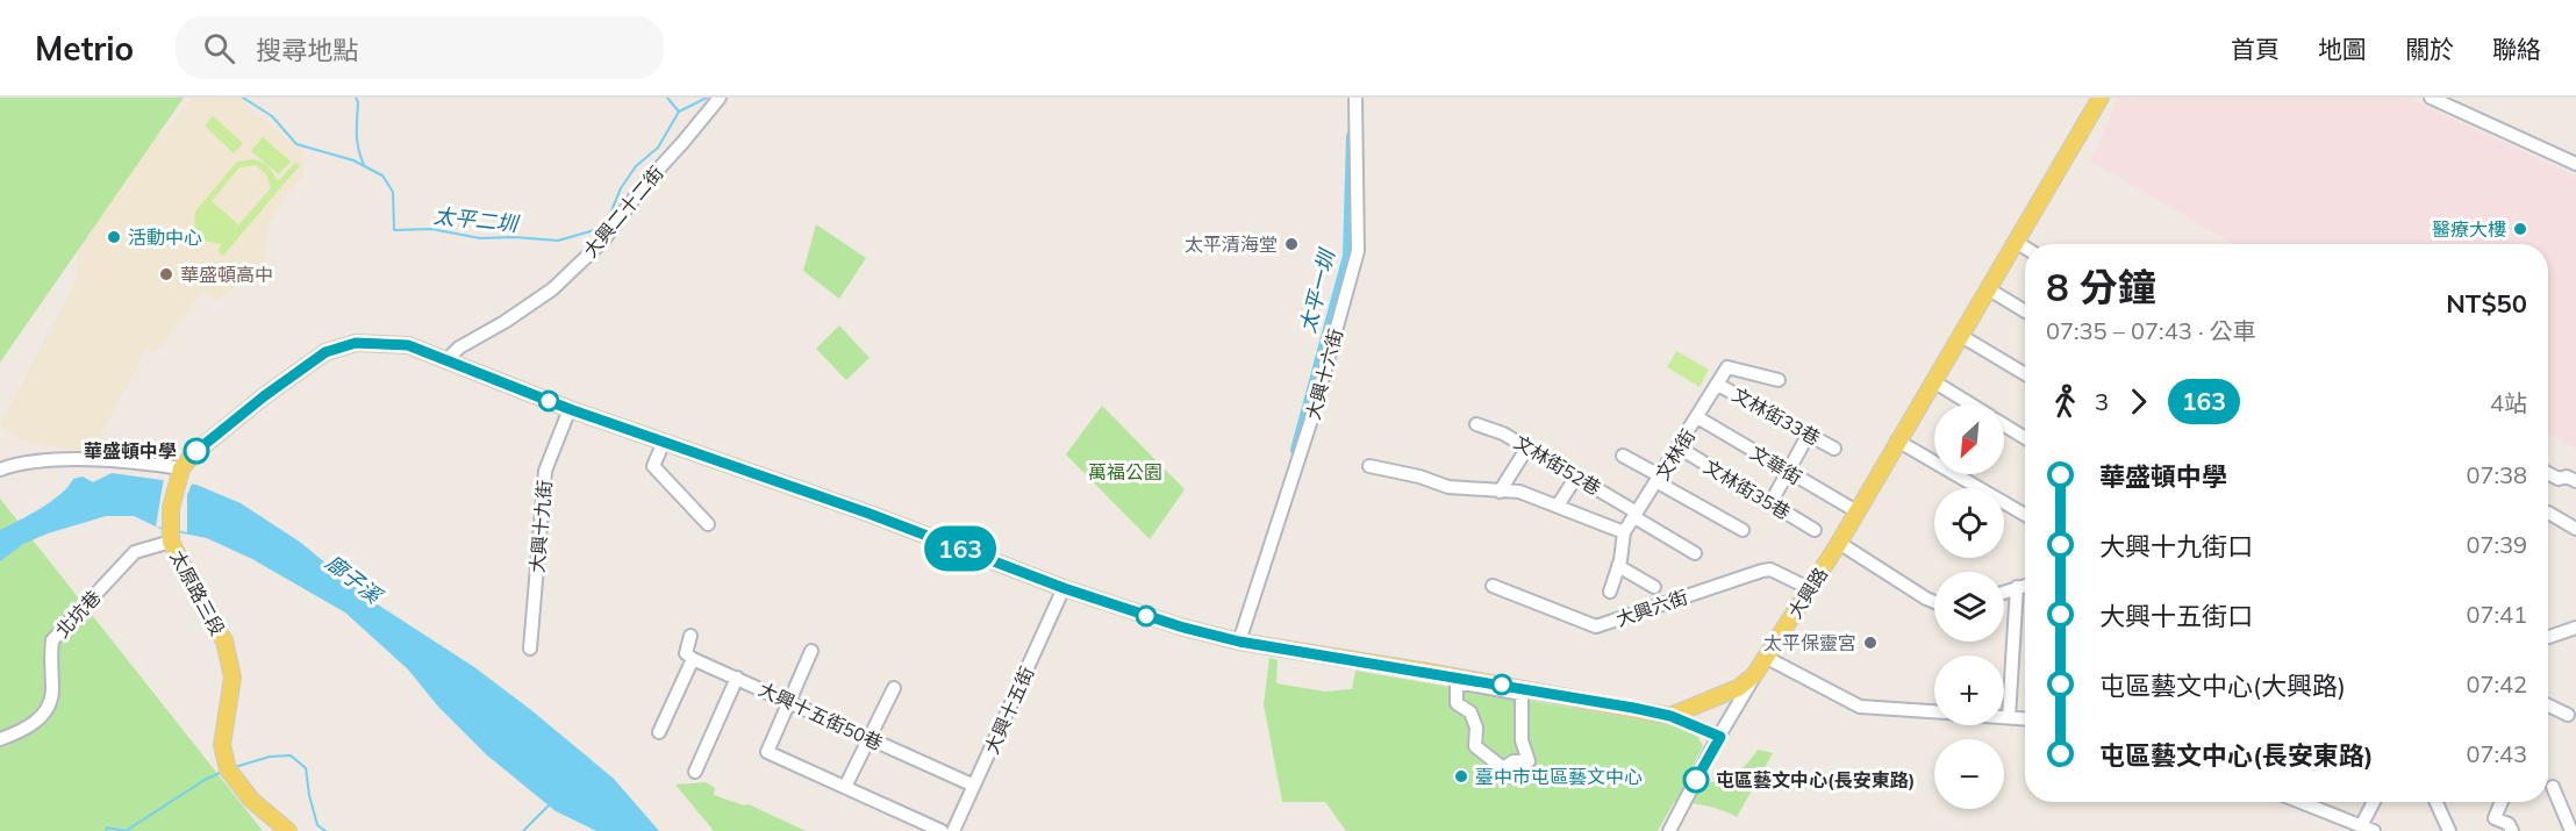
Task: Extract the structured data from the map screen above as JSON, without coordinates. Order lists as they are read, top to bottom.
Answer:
{
  "streets": {
    "main road": ["太原路三段", "大興路"],
    "street": [
      "大興二十二街",
      "大興十六街",
      "文林街33巷",
      "文林街",
      "文林街52巷",
      "文華街",
      "文林街35巷",
      "大興十九街",
      "大興六街",
      "北坑巷",
      "大興十五街",
      "大興十五街50巷"
    ]
  },
  "crossings": [
    ["文林街33巷", "文林街"],
    ["文林街", "文林街52巷"],
    ["文林街", "文華街"],
    ["文林街", "文林街35巷"],
    ["文華街", "大興路"],
    ["太原路三段", "北坑巷"],
    ["大興路", "大興六街"],
    ["大興十五街", "大興十五街50巷"]
  ],
  "water": ["太平二圳", "太平一圳", "廍子溪"],
  "parks": ["萬福公園"],
  "places": [
    "醫療大樓",
    "活動中心",
    "太平清海堂",
    "華盛頓高中",
    "華盛頓中學",
    "太平保靈宮",
    "臺中市屯區藝文中心",
    "屯區藝文中心(長安東路)"
  ],
  "lines": ["bus line 163"],
  "north": "bottom left",
  "page": {
    "header": "Metrio",
    "search": "搜尋地點",
    "nav": [
      "首頁",
      "地圖",
      "關於",
      "聯絡"
    ],
    "on_map": "163",
    "heading": ["8 分鐘", "07:35 – 07:43 · 公車", "NT$50"],
    "legs": ["3", "163", "4站"],
    "map_buttons": ["+", "−"],
    "list": [
      {
        "name": "華盛頓中學",
        "value": "07:38"
      },
      {
        "name": "大興十九街口",
        "value": "07:39"
      },
      {
        "name": "大興十五街口",
        "value": "07:41"
      },
      {
        "name": "屯區藝文中心(大興路)",
        "value": "07:42"
      },
      {
        "name": "屯區藝文中心(長安東路)",
        "value": "07:43"
      }
    ]
  }
}
